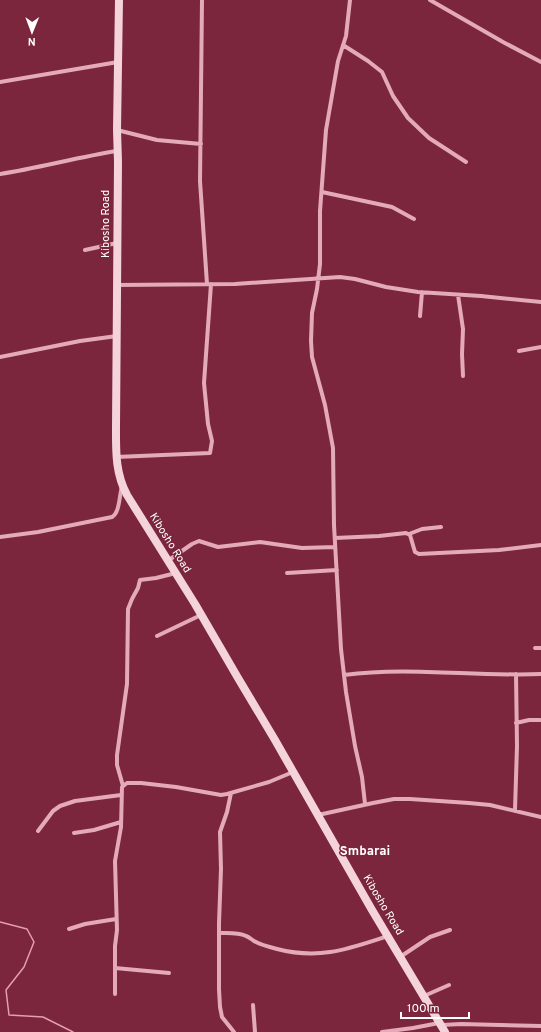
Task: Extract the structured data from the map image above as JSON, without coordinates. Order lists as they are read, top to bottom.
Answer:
{
  "streets": {
    "street": ["Kibosho Road"]
  },
  "districts": ["Smbarai"],
  "scale_bar": "100 m",
  "north": "bottom"
}
